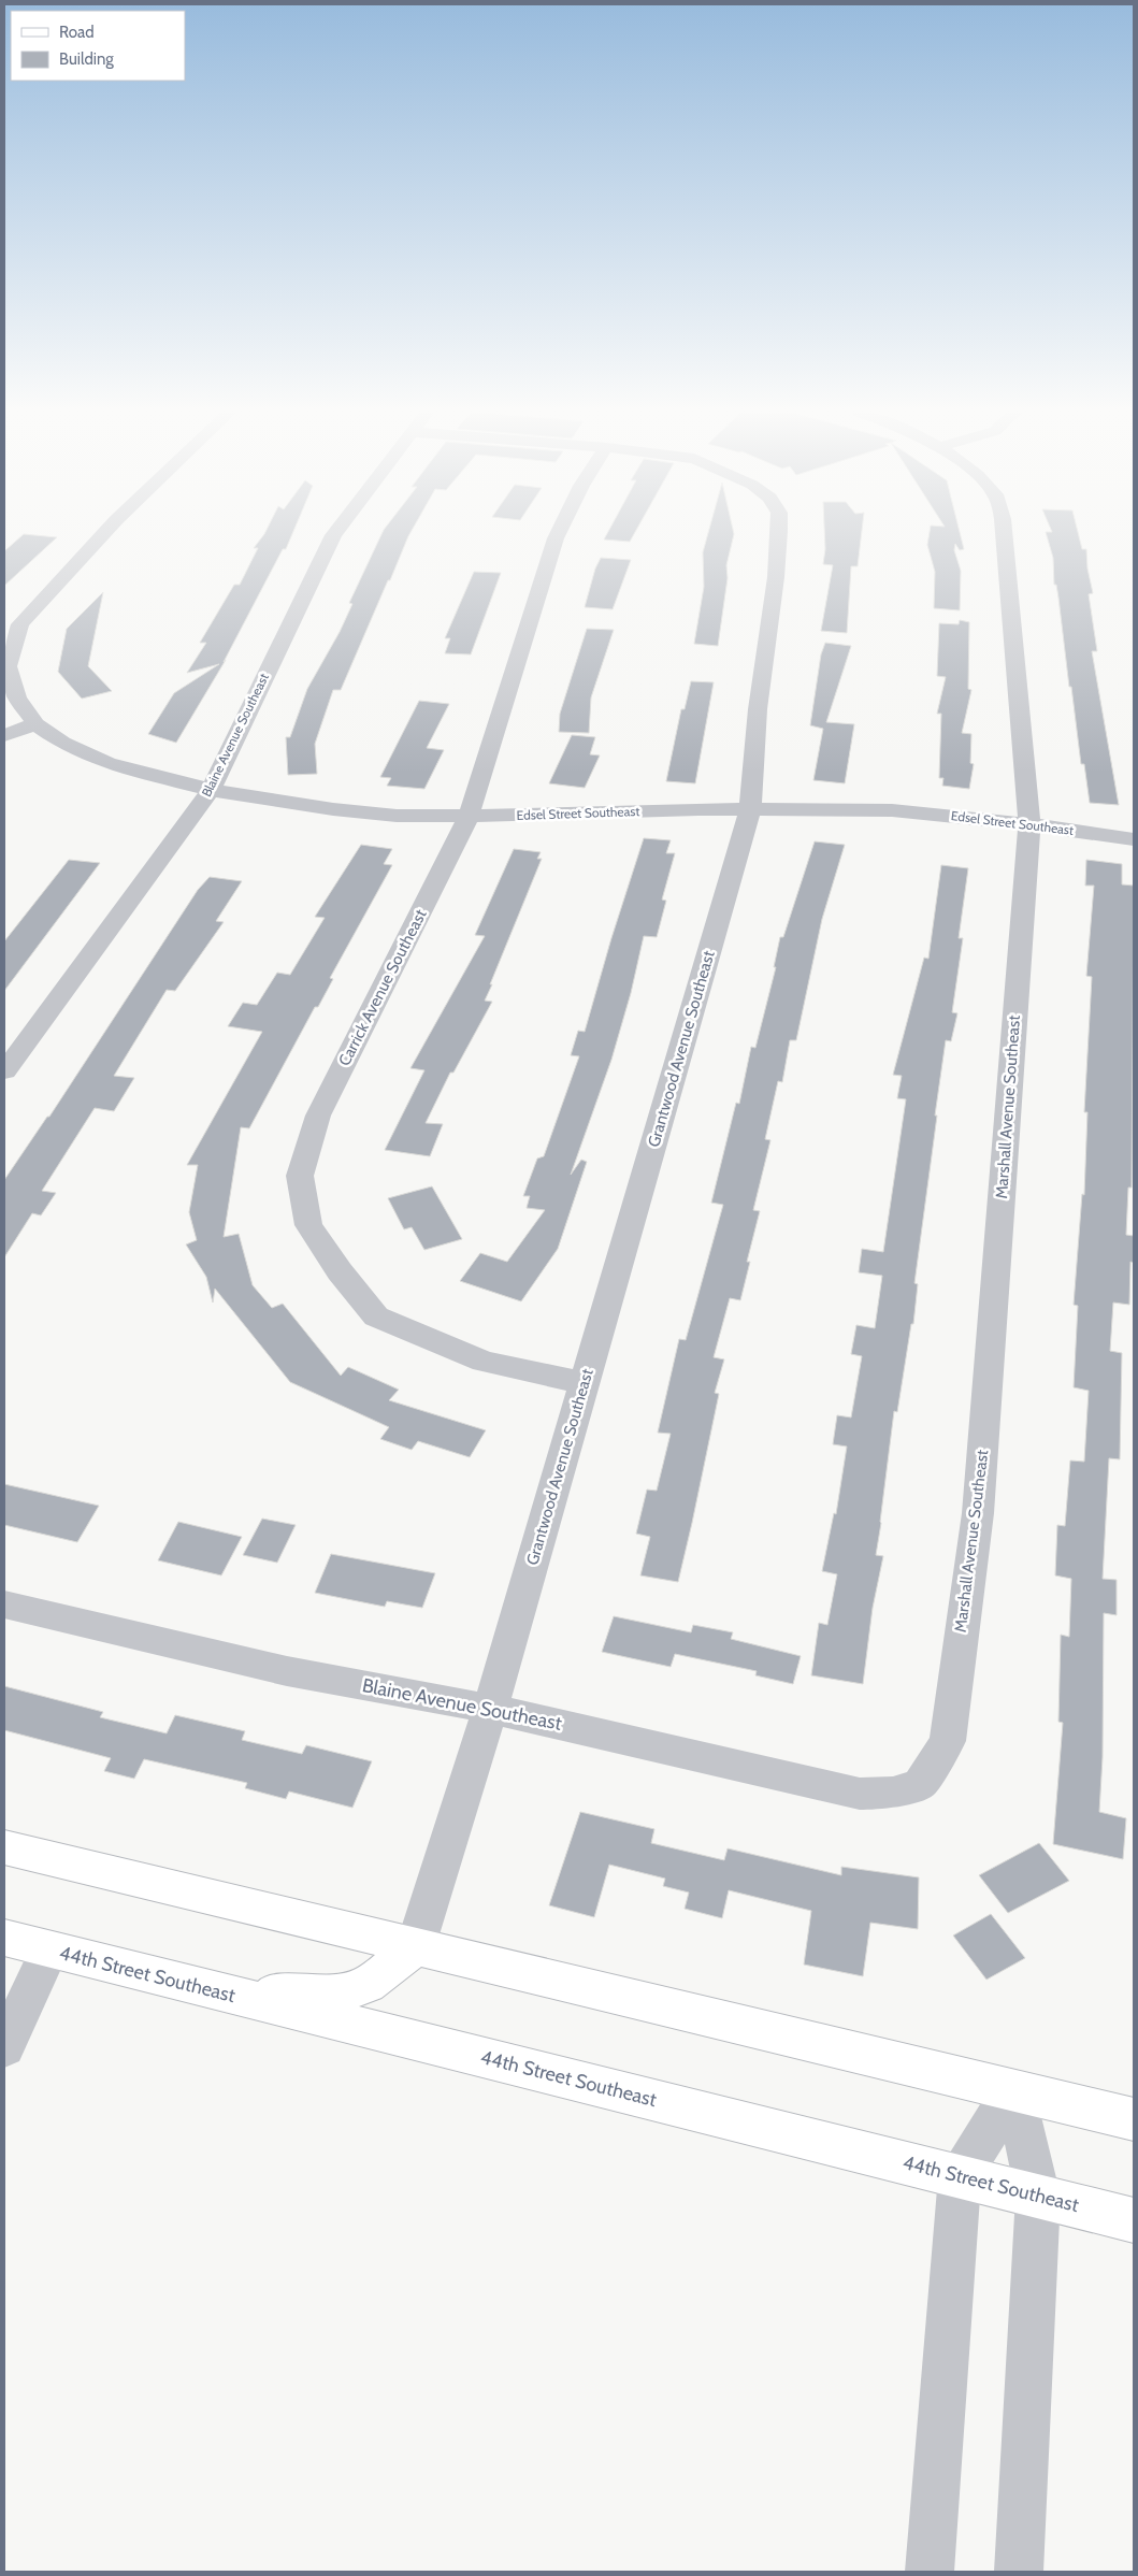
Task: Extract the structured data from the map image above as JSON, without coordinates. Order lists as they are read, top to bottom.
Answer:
{
  "streets": {
    "main road": ["44th Street Southeast"],
    "street": [
      "Blaine Avenue Southeast",
      "Edsel Street Southeast",
      "Carrick Avenue Southeast",
      "Grantwood Avenue Southeast",
      "Marshall Avenue Southeast"
    ]
  },
  "crossings": [
    ["Blaine Avenue Southeast", "Edsel Street Southeast"],
    ["Blaine Avenue Southeast", "Grantwood Avenue Southeast"],
    ["Blaine Avenue Southeast", "Marshall Avenue Southeast"],
    ["Edsel Street Southeast", "Carrick Avenue Southeast"],
    ["Edsel Street Southeast", "Grantwood Avenue Southeast"],
    ["Edsel Street Southeast", "Marshall Avenue Southeast"],
    ["Carrick Avenue Southeast", "Grantwood Avenue Southeast"]
  ],
  "legend": ["Road", "Building"]
}
